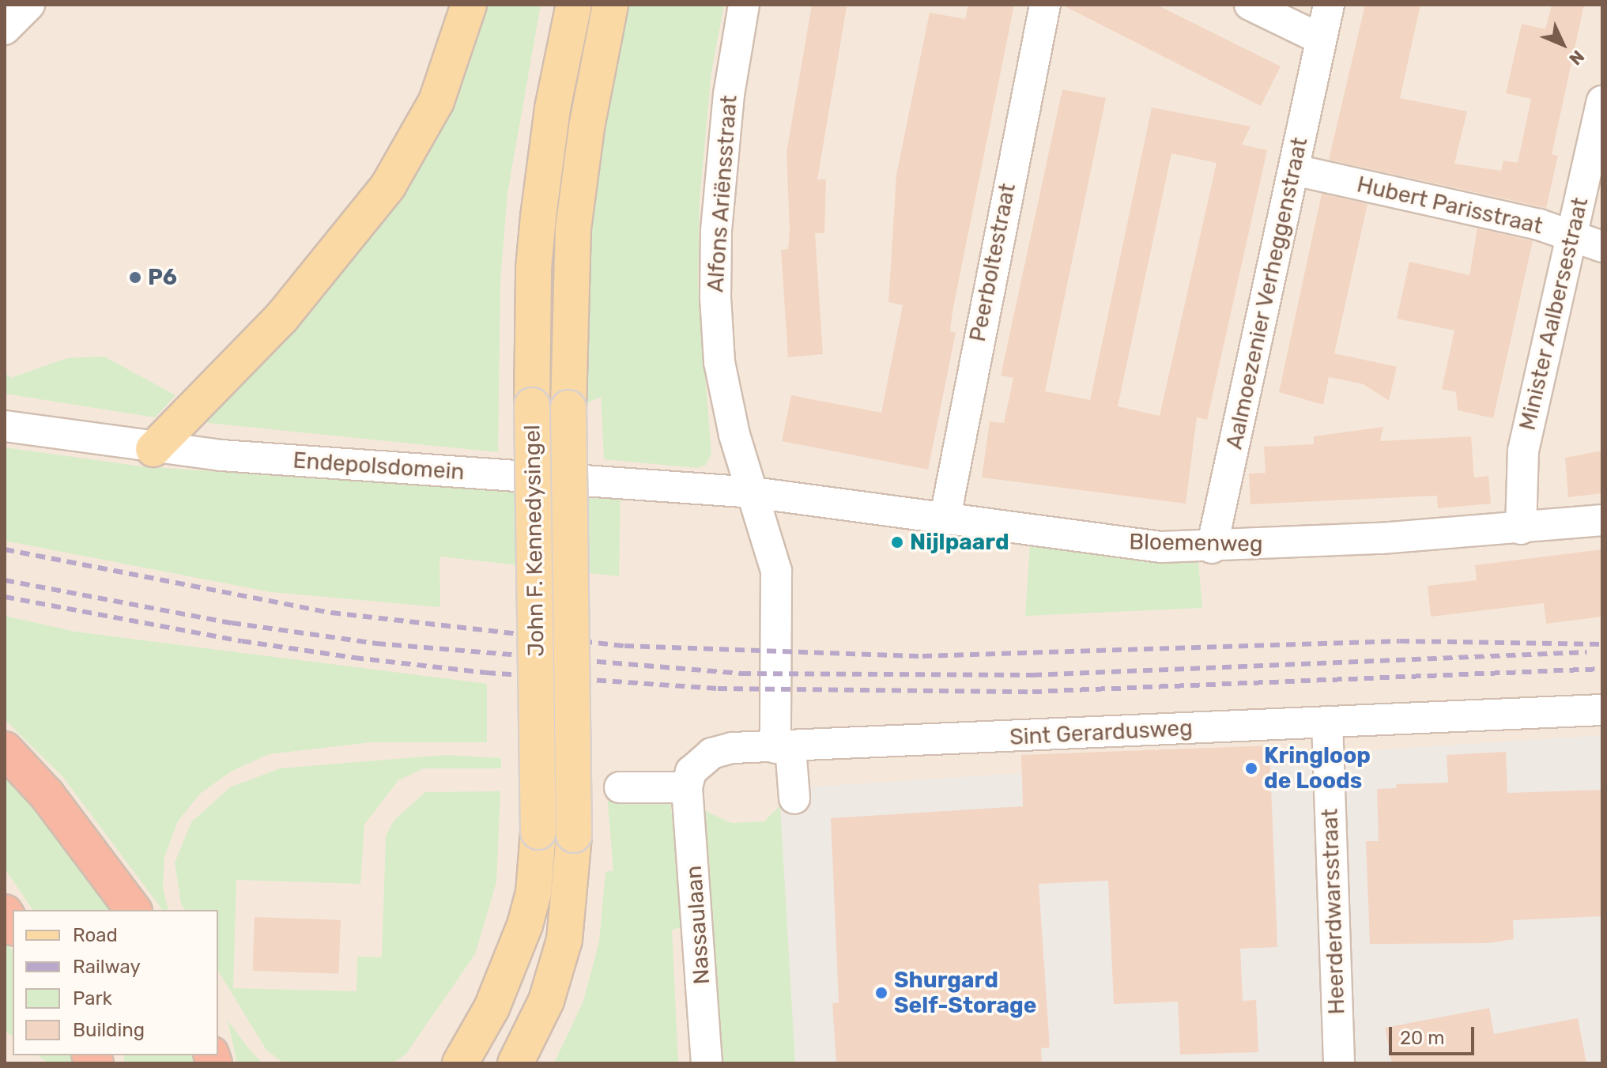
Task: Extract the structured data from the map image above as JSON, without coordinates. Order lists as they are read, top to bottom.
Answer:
{
  "streets": {
    "main road": ["John F. Kennedysingel"],
    "street": [
      "Alfons Ariënsstraat",
      "Hubert Parisstraat",
      "Peerboltestraat",
      "Aalmoezenier Verheggenstraat",
      "Minister Aalbersestraat",
      "Endepolsdomein",
      "Bloemenweg",
      "Sint Gerardusweg",
      "Heerderdwarsstraat",
      "Nassaulaan"
    ]
  },
  "crossings": [
    ["Alfons Ariënsstraat", "Endepolsdomein"],
    ["Alfons Ariënsstraat", "Bloemenweg"],
    ["Alfons Ariënsstraat", "Sint Gerardusweg"],
    ["Hubert Parisstraat", "Aalmoezenier Verheggenstraat"],
    ["Hubert Parisstraat", "Minister Aalbersestraat"],
    ["Peerboltestraat", "Bloemenweg"],
    ["Aalmoezenier Verheggenstraat", "Bloemenweg"],
    ["Minister Aalbersestraat", "Bloemenweg"],
    ["Endepolsdomein", "Bloemenweg"],
    ["Sint Gerardusweg", "Heerderdwarsstraat"],
    ["Sint Gerardusweg", "Nassaulaan"]
  ],
  "places": [
    "P6",
    "Nijlpaard",
    "Kringloop de Loods",
    "Shurgard Self-Storage"
  ],
  "legend": [
    "Road",
    "Railway",
    "Park",
    "Building"
  ],
  "scale_bar": "20 m",
  "north": "bottom right"
}
